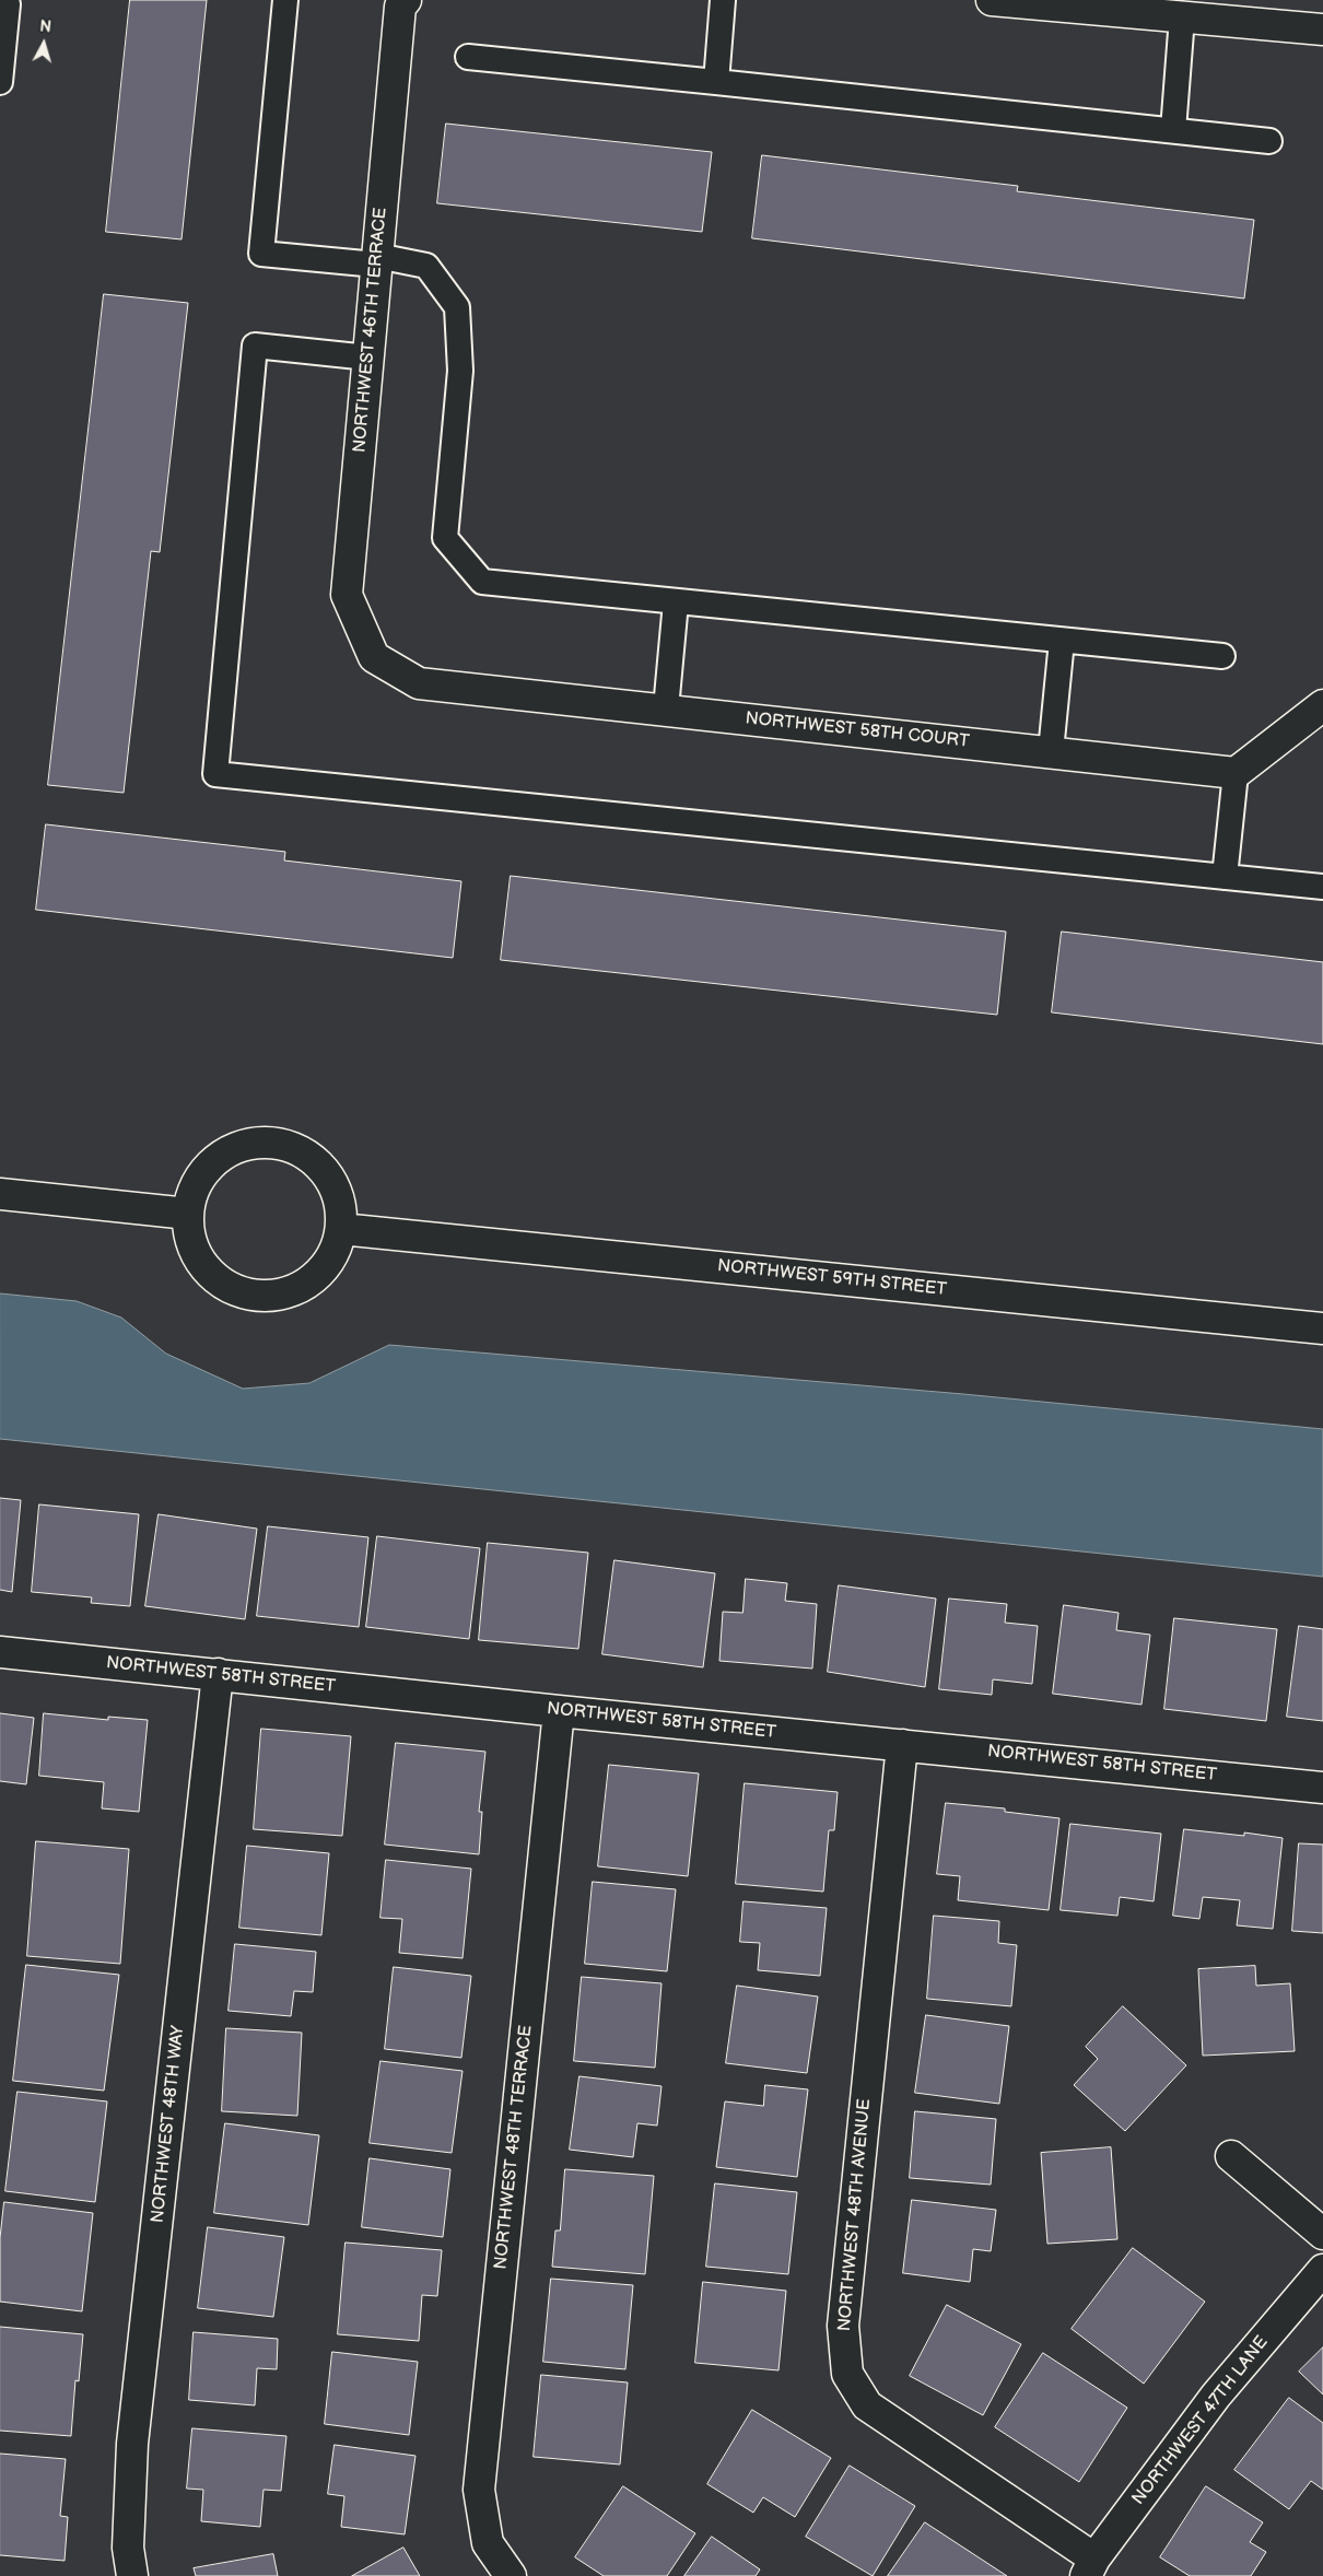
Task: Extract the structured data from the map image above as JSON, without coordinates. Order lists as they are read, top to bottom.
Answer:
{
  "streets": {
    "street": [
      "NORTHWEST 46TH TERRACE",
      "NORTHWEST 58TH COURT",
      "NORTHWEST 59TH STREET",
      "NORTHWEST 58TH STREET",
      "NORTHWEST 48TH WAY",
      "NORTHWEST 48TH TERRACE",
      "NORTHWEST 48TH AVENUE",
      "NORTHWEST 47TH LANE"
    ]
  },
  "crossings": [
    ["NORTHWEST 46TH TERRACE", "NORTHWEST 58TH COURT"],
    ["NORTHWEST 58TH STREET", "NORTHWEST 48TH WAY"],
    ["NORTHWEST 58TH STREET", "NORTHWEST 48TH TERRACE"],
    ["NORTHWEST 58TH STREET", "NORTHWEST 48TH AVENUE"],
    ["NORTHWEST 48TH AVENUE", "NORTHWEST 47TH LANE"]
  ],
  "north": "top"
}
